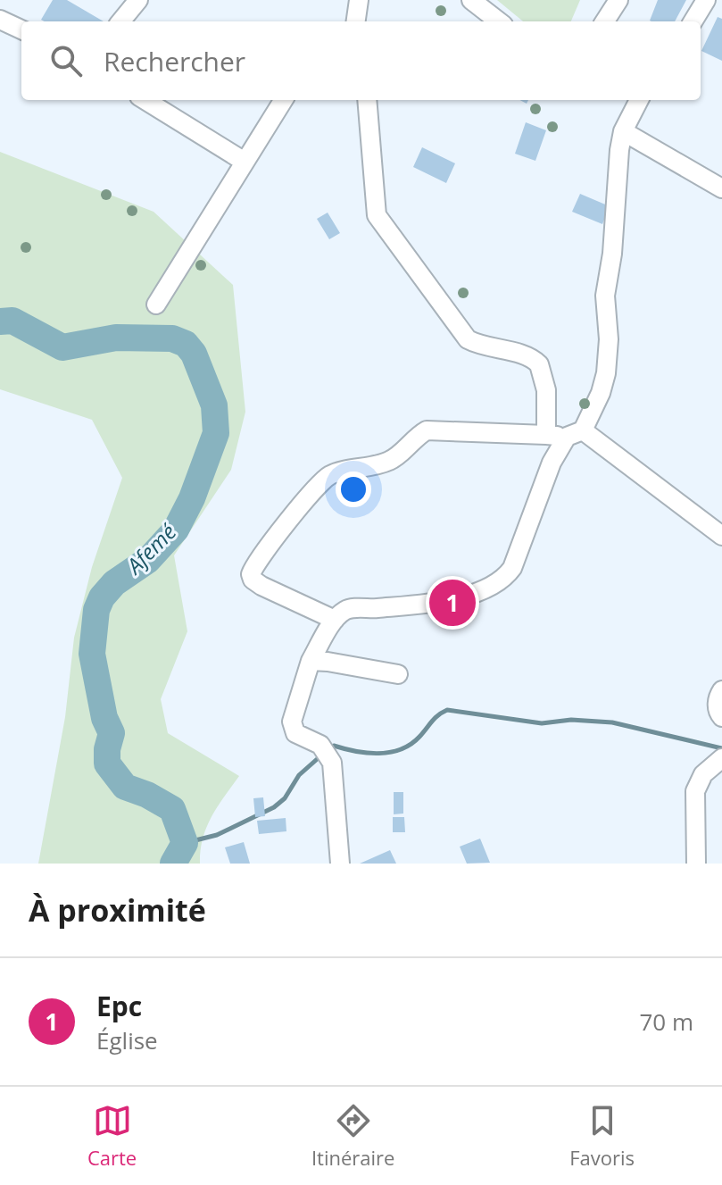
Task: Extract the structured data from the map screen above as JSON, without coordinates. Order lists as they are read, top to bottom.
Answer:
{
  "water": ["Afemé"],
  "page": {
    "search": "Rechercher",
    "pins": "1",
    "heading": "À proximité",
    "list": [
      {
        "mark": "1",
        "name": "Epc",
        "note": "Église",
        "value": "70 m"
      }
    ],
    "nav": ["Carte", "Itinéraire", "Favoris"]
  }
}
